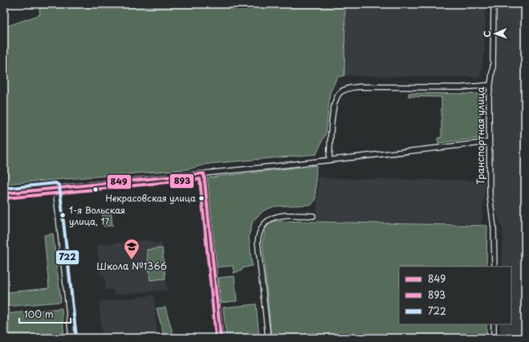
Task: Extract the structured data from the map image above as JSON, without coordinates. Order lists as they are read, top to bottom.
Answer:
{
  "streets": {
    "street": ["Транспортная улица"]
  },
  "places": {
    "other": ["Некрасовская улица", "1-я Вольская улица, 17"],
    "school or university": ["Школа №1366"]
  },
  "lines": ["transit line 849", "transit line 893", "transit line 722"],
  "legend": ["849", "893", "722"],
  "scale_bar": "100 m",
  "north": "left"
}
